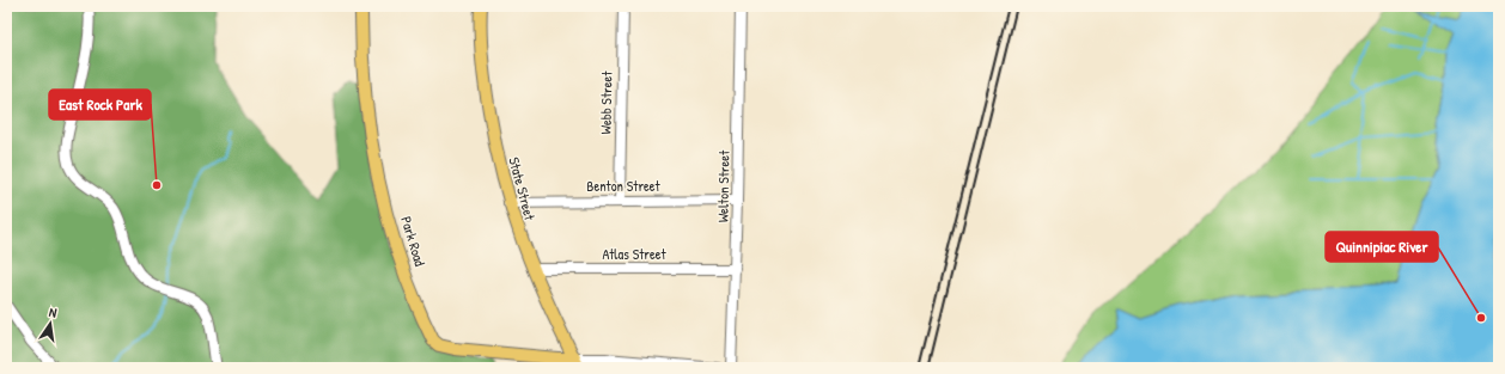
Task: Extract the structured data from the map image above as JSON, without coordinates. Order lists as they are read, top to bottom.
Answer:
{
  "streets": {
    "main road": ["State Street", "Park Road"],
    "street": [
      "Webb Street",
      "Benton Street",
      "Welton Street",
      "Atlas Street"
    ]
  },
  "crossings": [
    ["Webb Street", "Benton Street"],
    ["Benton Street", "Welton Street"],
    ["Benton Street", "State Street"],
    ["Welton Street", "Atlas Street"],
    ["State Street", "Park Road"],
    ["State Street", "Atlas Street"]
  ],
  "places": ["East Rock Park", "Quinnipiac River"],
  "north": "top"
}
